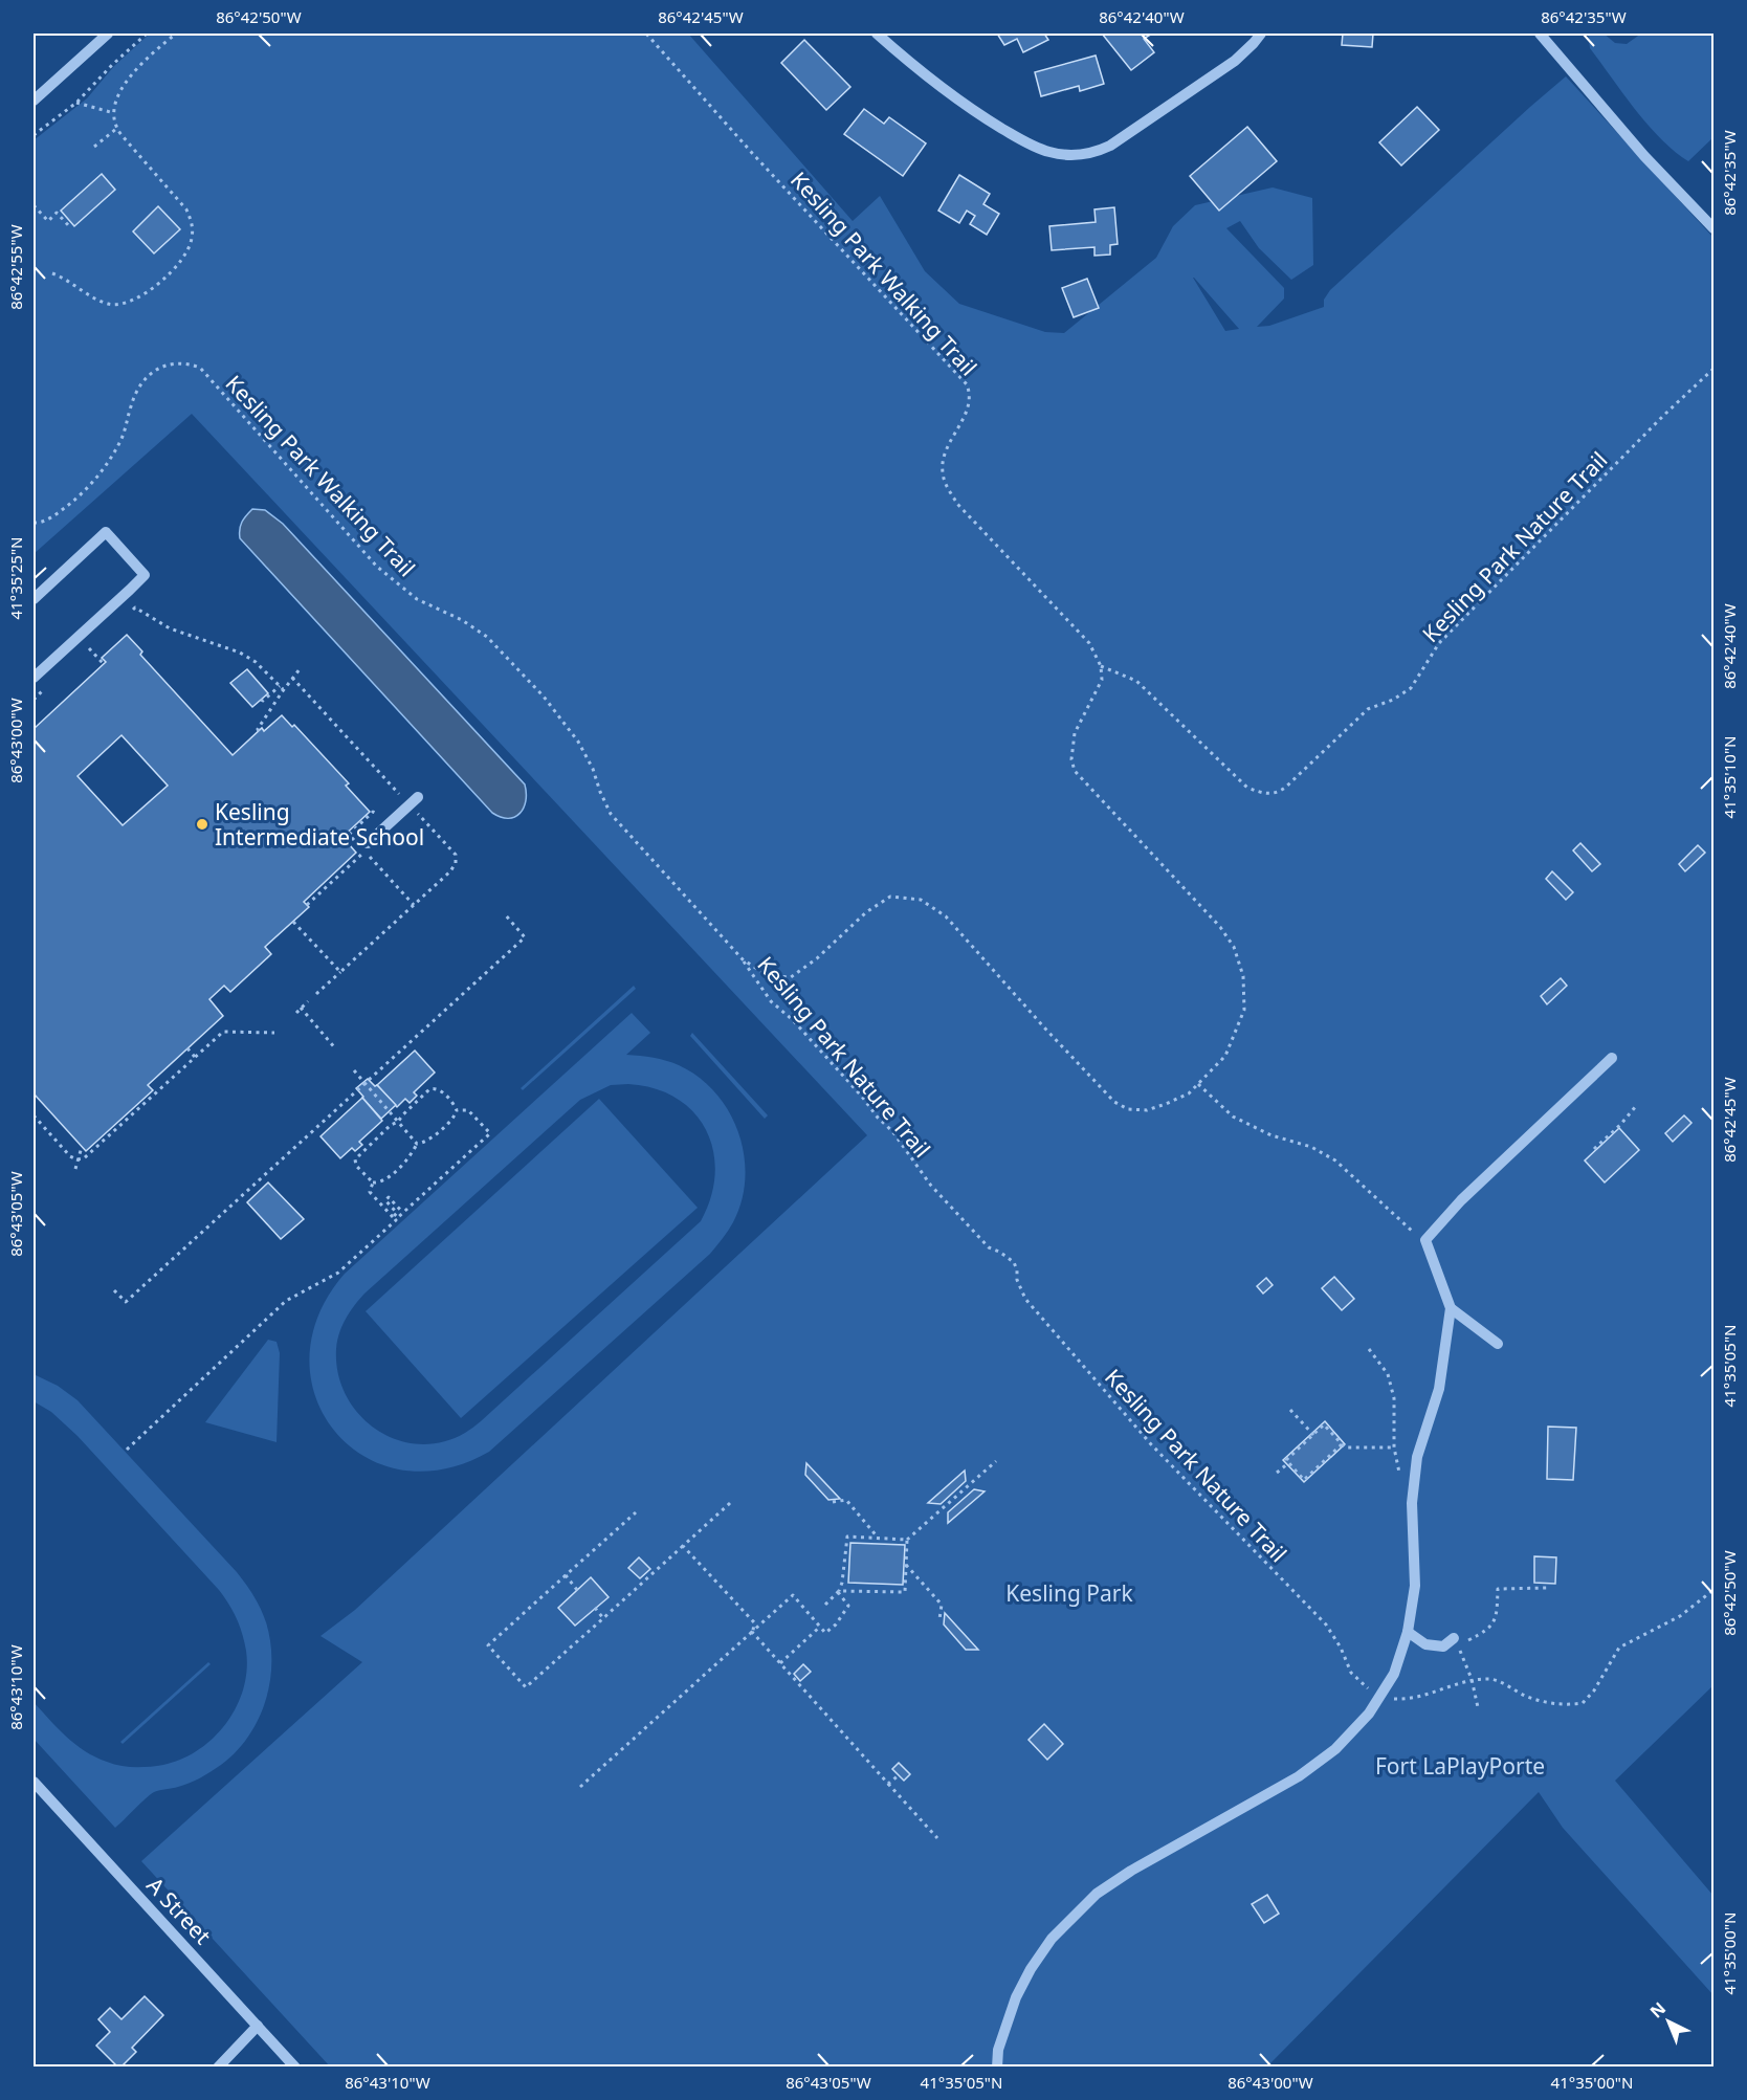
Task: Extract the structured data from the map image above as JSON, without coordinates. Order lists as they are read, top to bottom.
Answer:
{
  "streets": {
    "street": ["A Street"],
    "path": ["Kesling Park Walking Trail", "Kesling Park Nature Trail"]
  },
  "crossings": [
    ["Kesling Park Walking Trail", "Kesling Park Nature Trail"]
  ],
  "parks": ["Kesling Park", "Fort LaPlayPorte"],
  "places": ["Kesling Intermediate School"],
  "north": "top left",
  "coordinates": [
    "86°42'50\"W",
    "86°42'45\"W",
    "86°42'40\"W",
    "86°42'35\"W",
    "86°42'55\"W",
    "41°35'25\"N",
    "86°43'00\"W",
    "41°35'10\"N",
    "86°43'05\"W",
    "41°35'05\"N",
    "86°43'10\"W",
    "41°35'00\"N"
  ]
}
